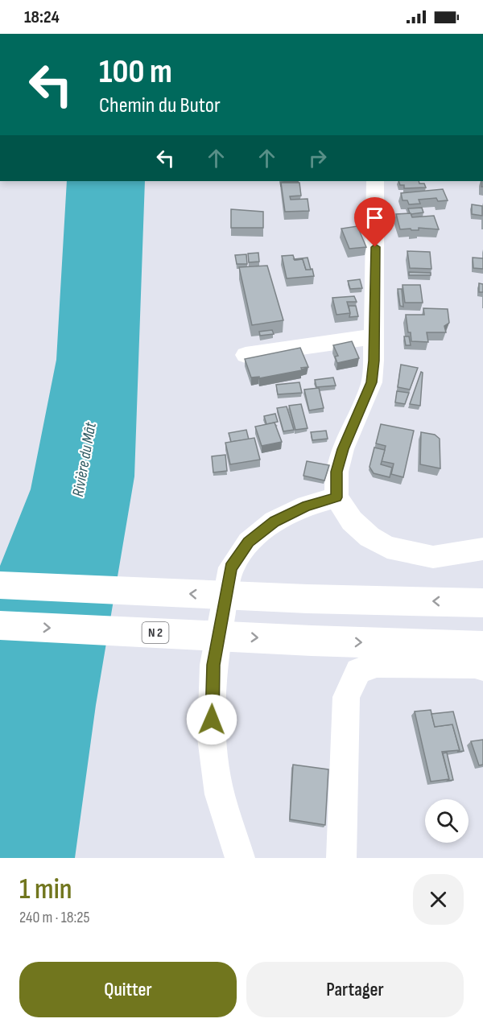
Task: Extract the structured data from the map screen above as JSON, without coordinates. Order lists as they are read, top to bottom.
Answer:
{
  "streets": {
    "highway": ["N 2"]
  },
  "water": ["Rivière du Mât"],
  "page": {
    "status": "18:24",
    "turn": ["100 m", "Chemin du Butor"],
    "heading": ["1 min", "240 m · 18:25"],
    "buttons": ["Quitter", "Partager"]
  }
}
